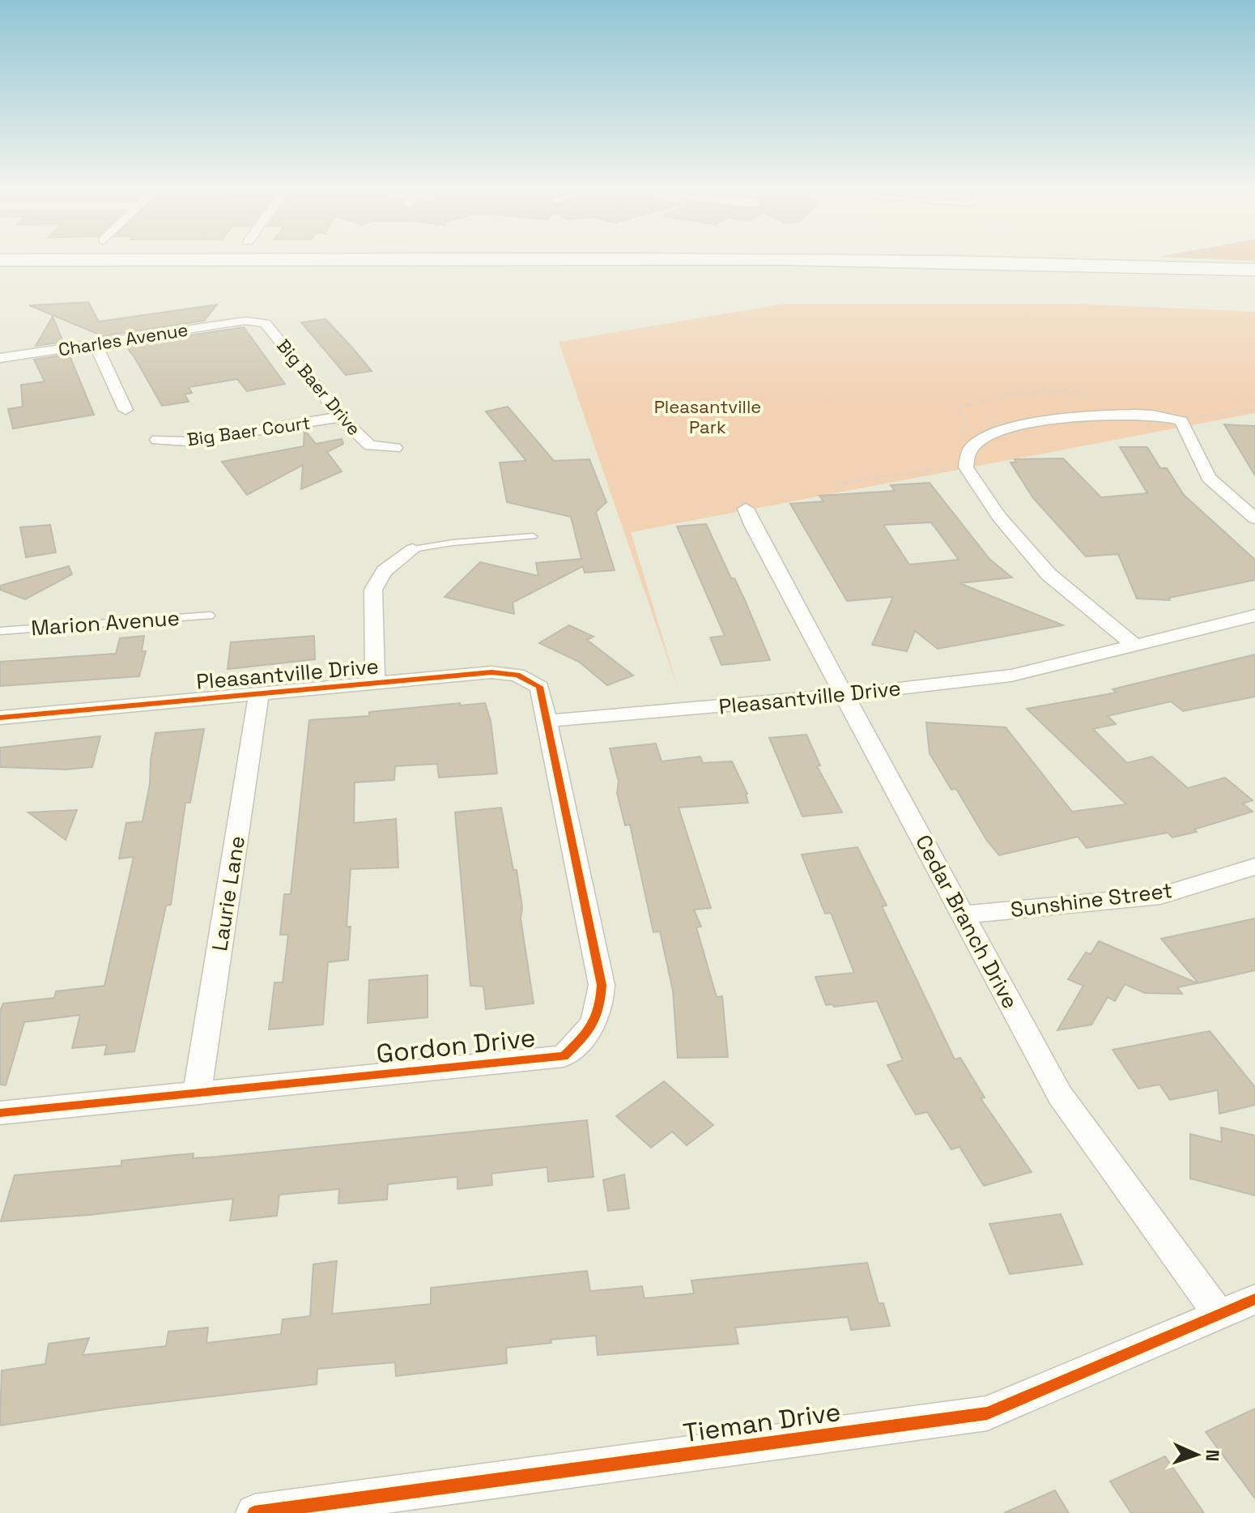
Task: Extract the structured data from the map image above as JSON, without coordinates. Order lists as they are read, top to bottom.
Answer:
{
  "streets": {
    "street": [
      "Charles Avenue",
      "Big Baer Drive",
      "Big Baer Court",
      "Pleasantville Drive",
      "Laurie Lane",
      "Sunshine Street",
      "Cedar Branch Drive",
      "Gordon Drive",
      "Tieman Drive"
    ],
    "lane": ["Marion Avenue"]
  },
  "crossings": [
    ["Charles Avenue", "Big Baer Drive"],
    ["Big Baer Drive", "Big Baer Court"],
    ["Pleasantville Drive", "Laurie Lane"],
    ["Pleasantville Drive", "Cedar Branch Drive"],
    ["Pleasantville Drive", "Gordon Drive"],
    ["Laurie Lane", "Gordon Drive"],
    ["Sunshine Street", "Cedar Branch Drive"],
    ["Cedar Branch Drive", "Tieman Drive"]
  ],
  "parks": ["Pleasantville Park"],
  "north": "right"
}
